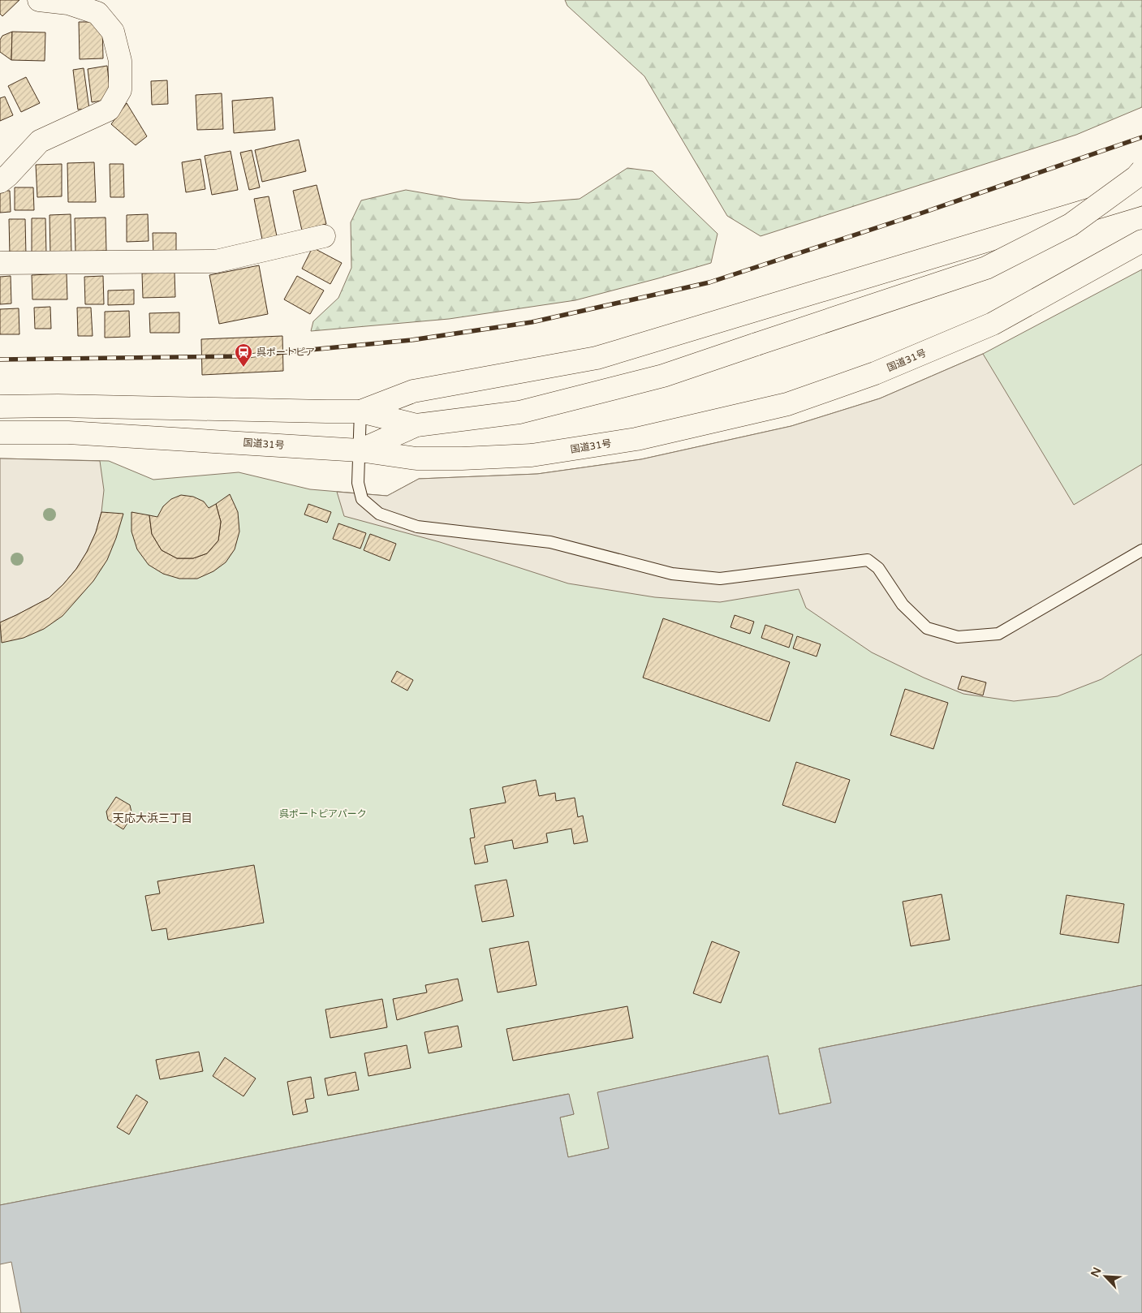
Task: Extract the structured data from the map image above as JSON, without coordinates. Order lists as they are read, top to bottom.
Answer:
{
  "streets": {
    "main road": ["国道31号"]
  },
  "districts": ["天応大浜三丁目"],
  "parks": ["呉ポートピアパーク"],
  "places": {
    "station": ["呉ポートピア"]
  },
  "north": "top left"
}
